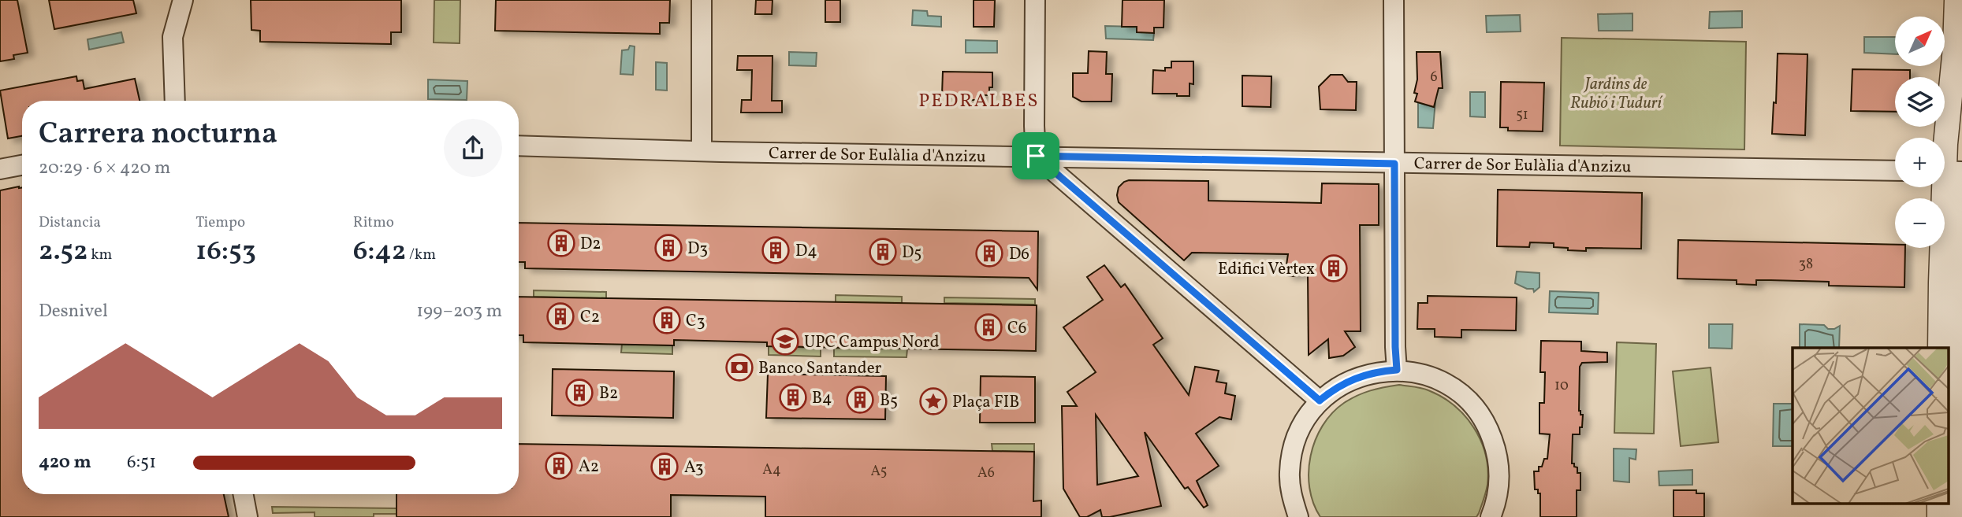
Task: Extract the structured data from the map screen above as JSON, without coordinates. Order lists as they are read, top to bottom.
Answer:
{
  "streets": {
    "street": ["Carrer de Sor Eulàlia d'Anzizu"]
  },
  "districts": ["PEDRALBES"],
  "parks": ["Jardins de Rubió i Tudurí"],
  "places": {
    "building": [
      "D2",
      "D3",
      "D4",
      "D5",
      "D6",
      "Edifici Vèrtex",
      "C2",
      "C3",
      "C6",
      "B2",
      "B4",
      "B5",
      "A2",
      "A3"
    ],
    "school or university": ["UPC Campus Nord"],
    "bank": ["Banco Santander"],
    "place": ["Plaça FIB"]
  },
  "house_numbers": [
    "6",
    "51",
    "38",
    "10",
    "A4",
    "A5",
    "A6"
  ],
  "north": "top right",
  "page": {
    "map_buttons": ["+", "−"],
    "heading": ["Carrera nocturna", "20:29 · 6 × 420 m"],
    "stats": [
      ["Distancia", "2.52 km"],
      ["Tiempo", "16:53"],
      ["Ritmo", "6:42 /km"]
    ],
    "chart": ["Desnivel", "199–203 m"],
    "list": [
      {
        "name": "420 m",
        "note": "6:51"
      }
    ]
  }
}
